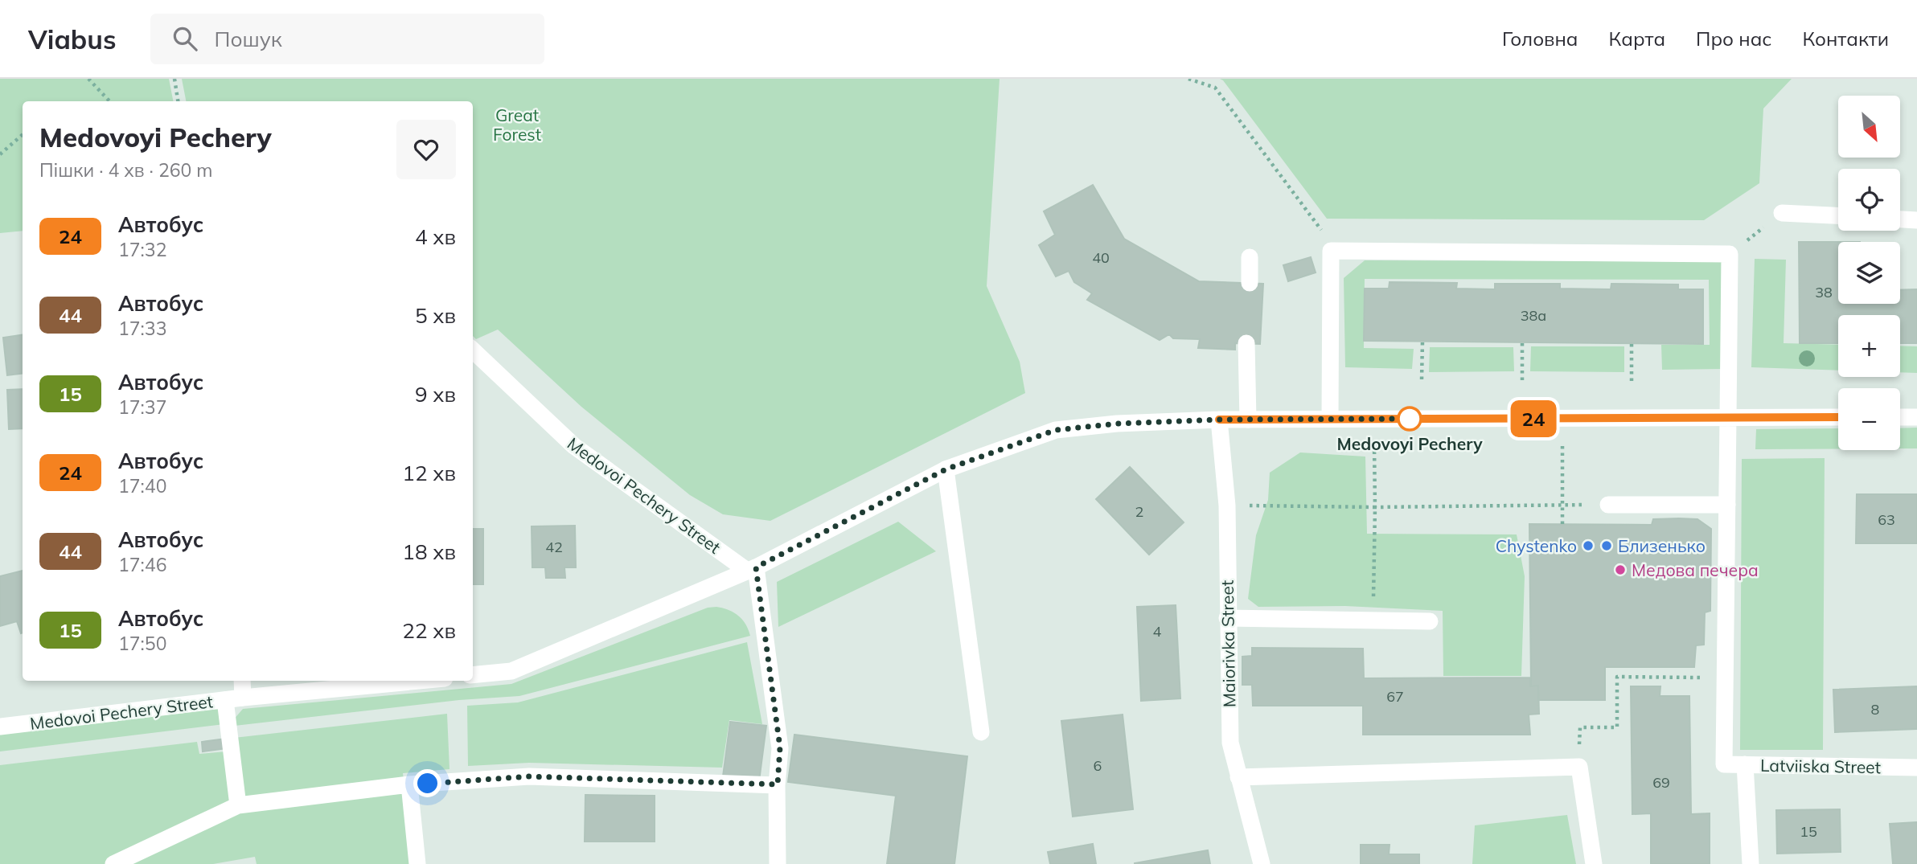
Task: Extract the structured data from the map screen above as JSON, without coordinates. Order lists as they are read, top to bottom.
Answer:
{
  "streets": {
    "street": ["Medovoi Pechery Street", "Maiorivka Street", "Latviiska Street"]
  },
  "parks": ["Great Forest"],
  "places": [
    "Medovoyi Pechery",
    "Chystenko",
    "Близенько",
    "Медова печера"
  ],
  "lines": ["bus line 24"],
  "house_numbers": [
    "40",
    "38",
    "38а",
    "2",
    "63",
    "42",
    "4",
    "67",
    "8",
    "6",
    "69",
    "15"
  ],
  "north": "bottom right",
  "page": {
    "header": "Viabus",
    "search": "Пошук",
    "nav": [
      "Головна",
      "Карта",
      "Про нас",
      "Контакти"
    ],
    "on_map": "24",
    "map_buttons": ["+", "−"],
    "heading": ["Medovoyi Pechery", "Пішки · 4 хв · 260 m"],
    "list": [
      {
        "mark": "24",
        "name": "Автобус",
        "note": "17:32",
        "value": "4 хв"
      },
      {
        "mark": "44",
        "name": "Автобус",
        "note": "17:33",
        "value": "5 хв"
      },
      {
        "mark": "15",
        "name": "Автобус",
        "note": "17:37",
        "value": "9 хв"
      },
      {
        "mark": "24",
        "name": "Автобус",
        "note": "17:40",
        "value": "12 хв"
      },
      {
        "mark": "44",
        "name": "Автобус",
        "note": "17:46",
        "value": "18 хв"
      },
      {
        "mark": "15",
        "name": "Автобус",
        "note": "17:50",
        "value": "22 хв"
      }
    ]
  }
}
